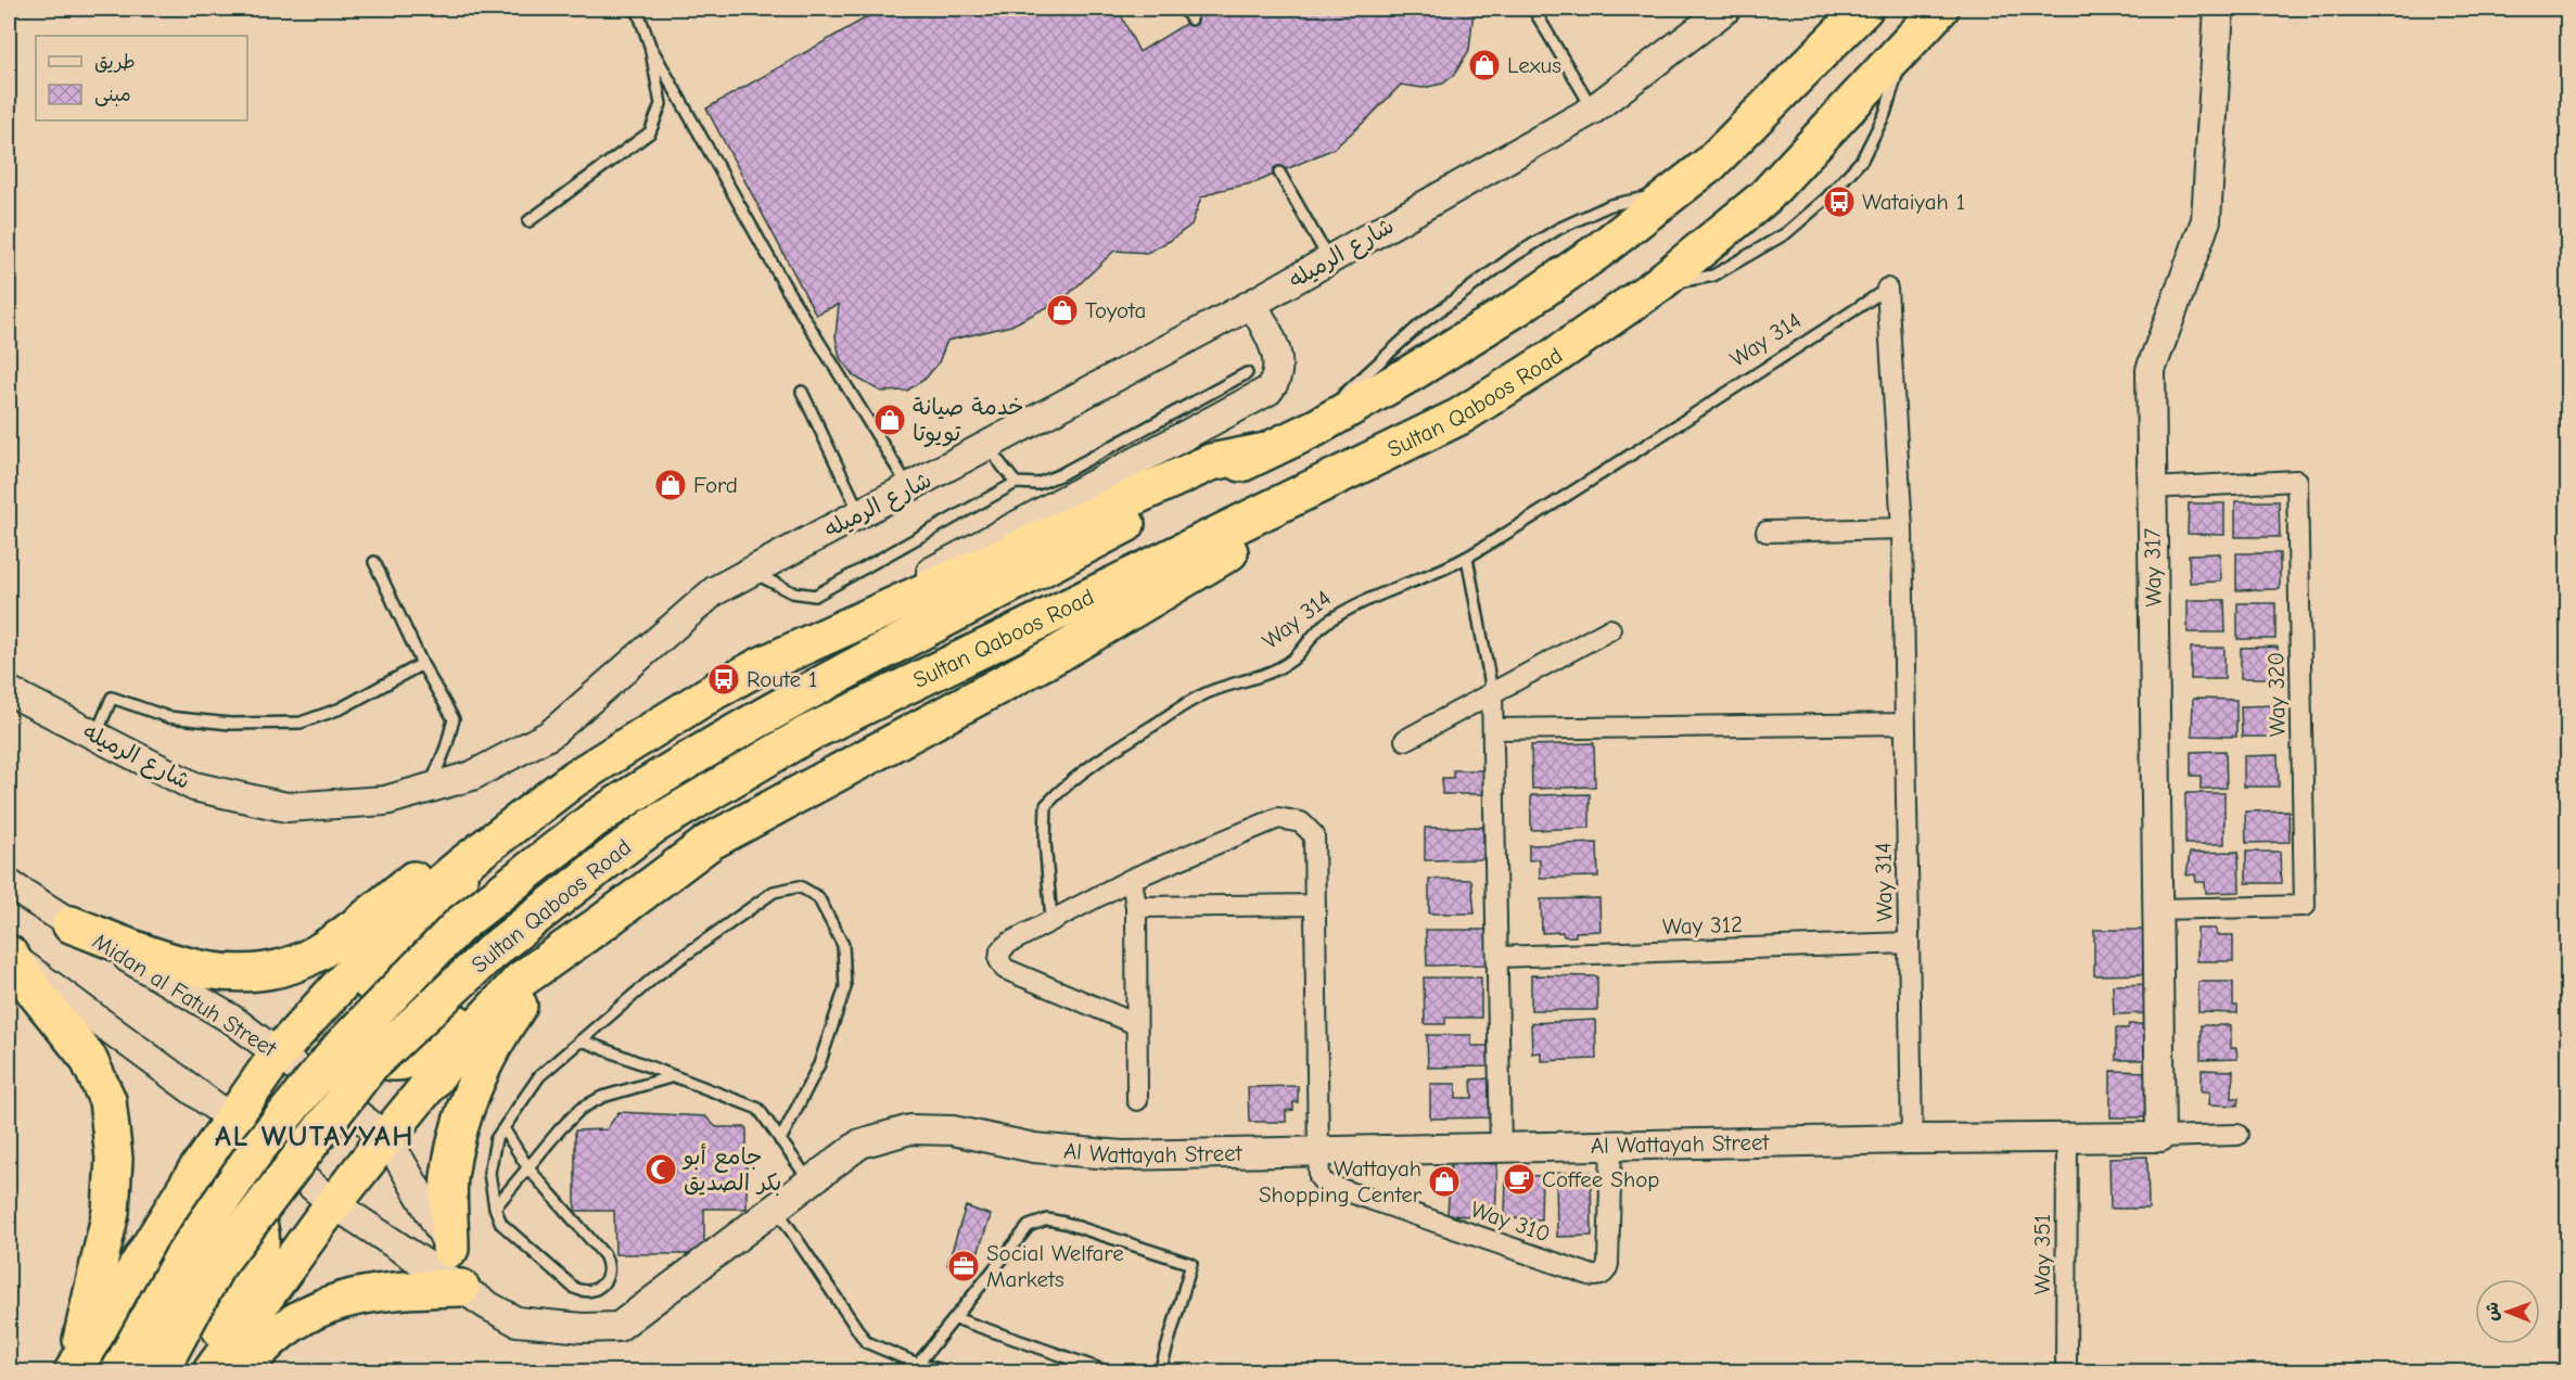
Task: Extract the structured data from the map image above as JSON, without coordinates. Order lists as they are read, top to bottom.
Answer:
{
  "streets": {
    "highway": ["Sultan Qaboos Road"],
    "street": [
      "شارع الرميله",
      "Way 314",
      "Way 317",
      "Way 320",
      "Way 312",
      "Midan al Fatuh Street",
      "Al Wattayah Street",
      "Way 310",
      "Way 351"
    ]
  },
  "crossings": [
    ["Way 314", "Way 312"],
    ["Way 314", "Al Wattayah Street"],
    ["Way 317", "Way 320"],
    ["Way 317", "Al Wattayah Street"],
    ["Al Wattayah Street", "Way 310"],
    ["Al Wattayah Street", "Way 351"]
  ],
  "districts": ["AL WUTAYYAH"],
  "places": {
    "shop": [
      "Lexus",
      "Toyota",
      "خدمة صيانة تويوتا",
      "Ford",
      "Wattayah Shopping Center"
    ],
    "bus stop": ["Wataiyah 1", "Route 1"],
    "mosque": ["جامع أبو بكر الصديق"],
    "cafe": ["Coffee Shop"],
    "office": ["Social Welfare Markets"]
  },
  "legend": ["طريق", "مبنى"],
  "north": "left"
}
